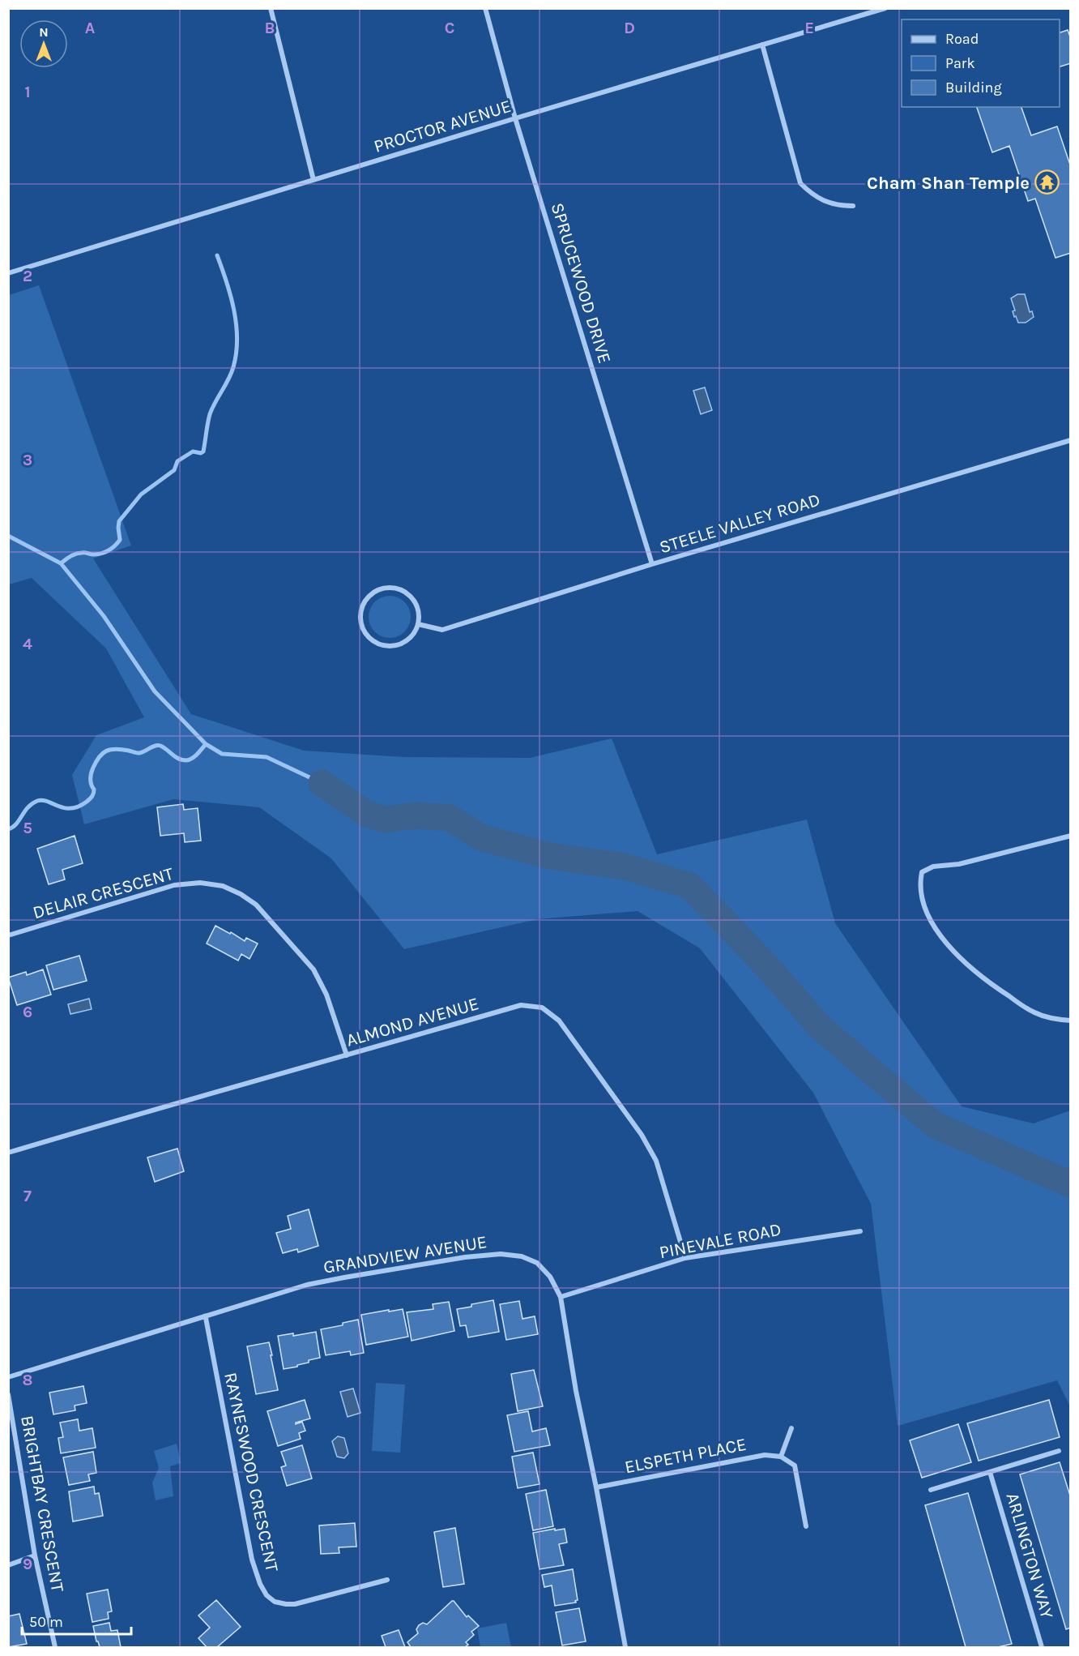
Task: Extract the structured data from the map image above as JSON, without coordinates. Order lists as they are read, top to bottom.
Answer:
{
  "streets": {
    "street": [
      "PROCTOR AVENUE",
      "SPRUCEWOOD DRIVE",
      "STEELE VALLEY ROAD",
      "DELAIR CRESCENT",
      "ALMOND AVENUE",
      "PINEVALE ROAD",
      "GRANDVIEW AVENUE",
      "ELSPETH PLACE",
      "RAYNESWOOD CRESCENT",
      "BRIGHTBAY CRESCENT",
      "ARLINGTON WAY"
    ]
  },
  "crossings": [
    ["PROCTOR AVENUE", "SPRUCEWOOD DRIVE"],
    ["SPRUCEWOOD DRIVE", "STEELE VALLEY ROAD"],
    ["DELAIR CRESCENT", "ALMOND AVENUE"],
    ["ALMOND AVENUE", "PINEVALE ROAD"],
    ["PINEVALE ROAD", "GRANDVIEW AVENUE"],
    ["GRANDVIEW AVENUE", "ELSPETH PLACE"],
    ["GRANDVIEW AVENUE", "RAYNESWOOD CRESCENT"]
  ],
  "places": {
    "temple": ["Cham Shan Temple"]
  },
  "legend": ["Road", "Park", "Building"],
  "scale_bar": "50 m",
  "north": "top",
  "grid": {
    "columns": [
      "A",
      "B",
      "C",
      "D",
      "E"
    ],
    "rows": [
      "1",
      "2",
      "3",
      "4",
      "5",
      "6",
      "7",
      "8",
      "9"
    ]
  }
}
